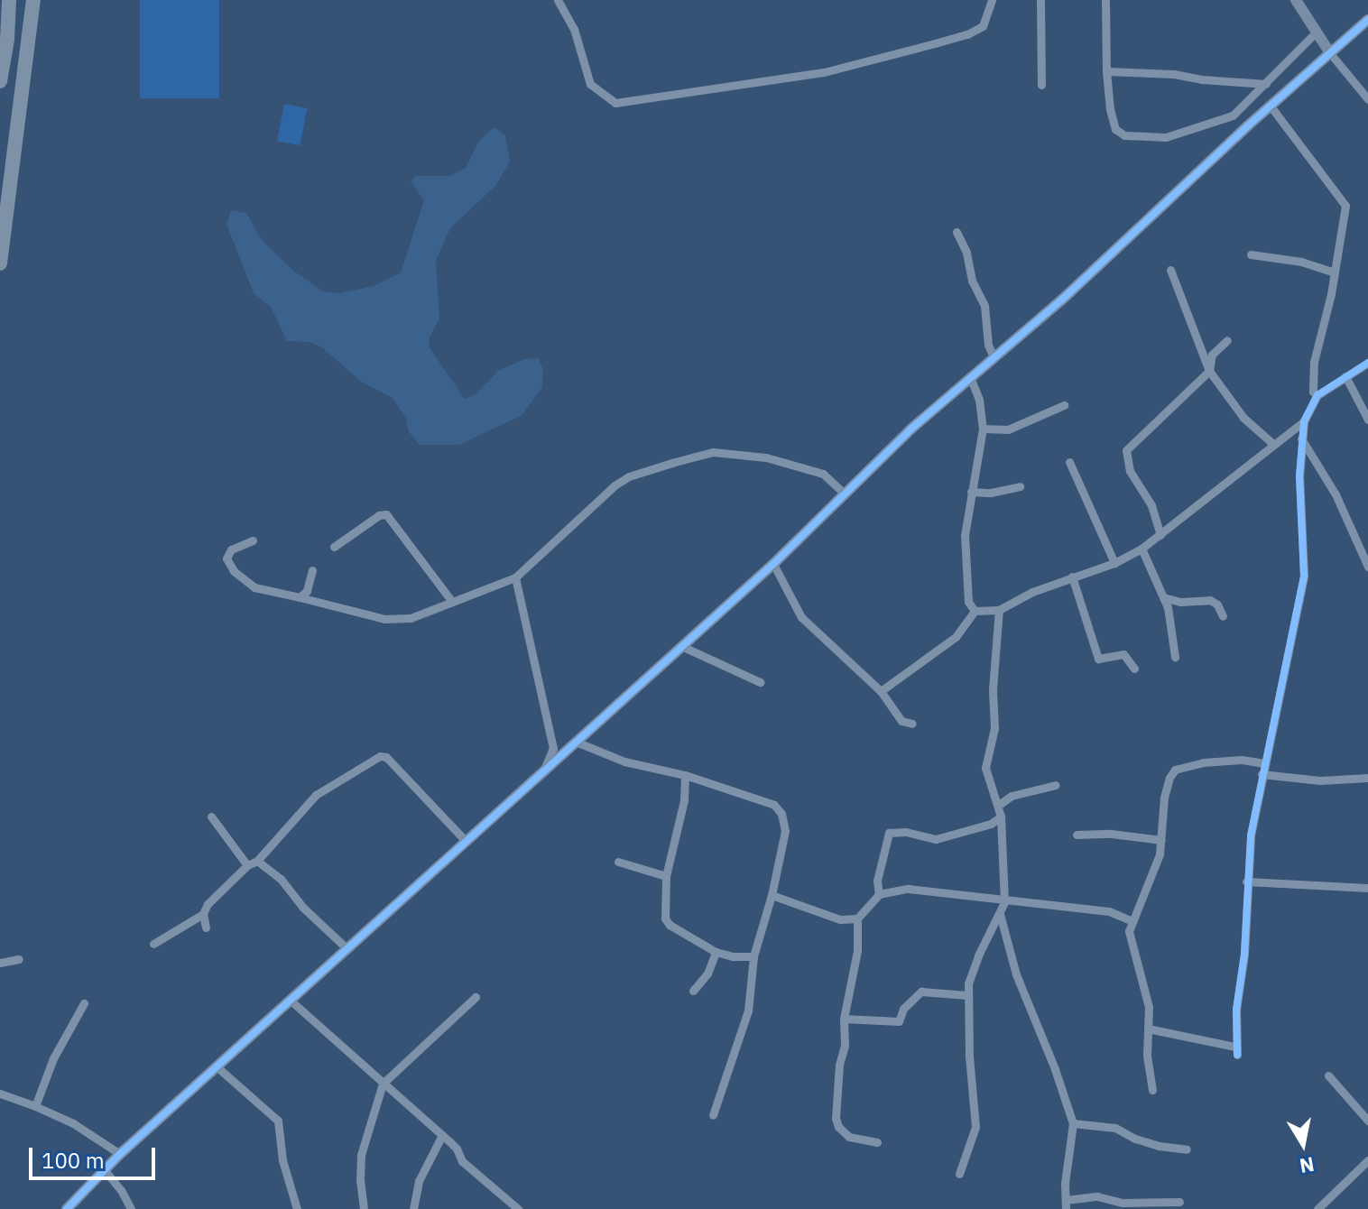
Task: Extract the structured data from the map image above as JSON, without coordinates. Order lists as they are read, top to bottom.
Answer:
{
  "scale_bar": "100 m",
  "north": "bottom"
}
